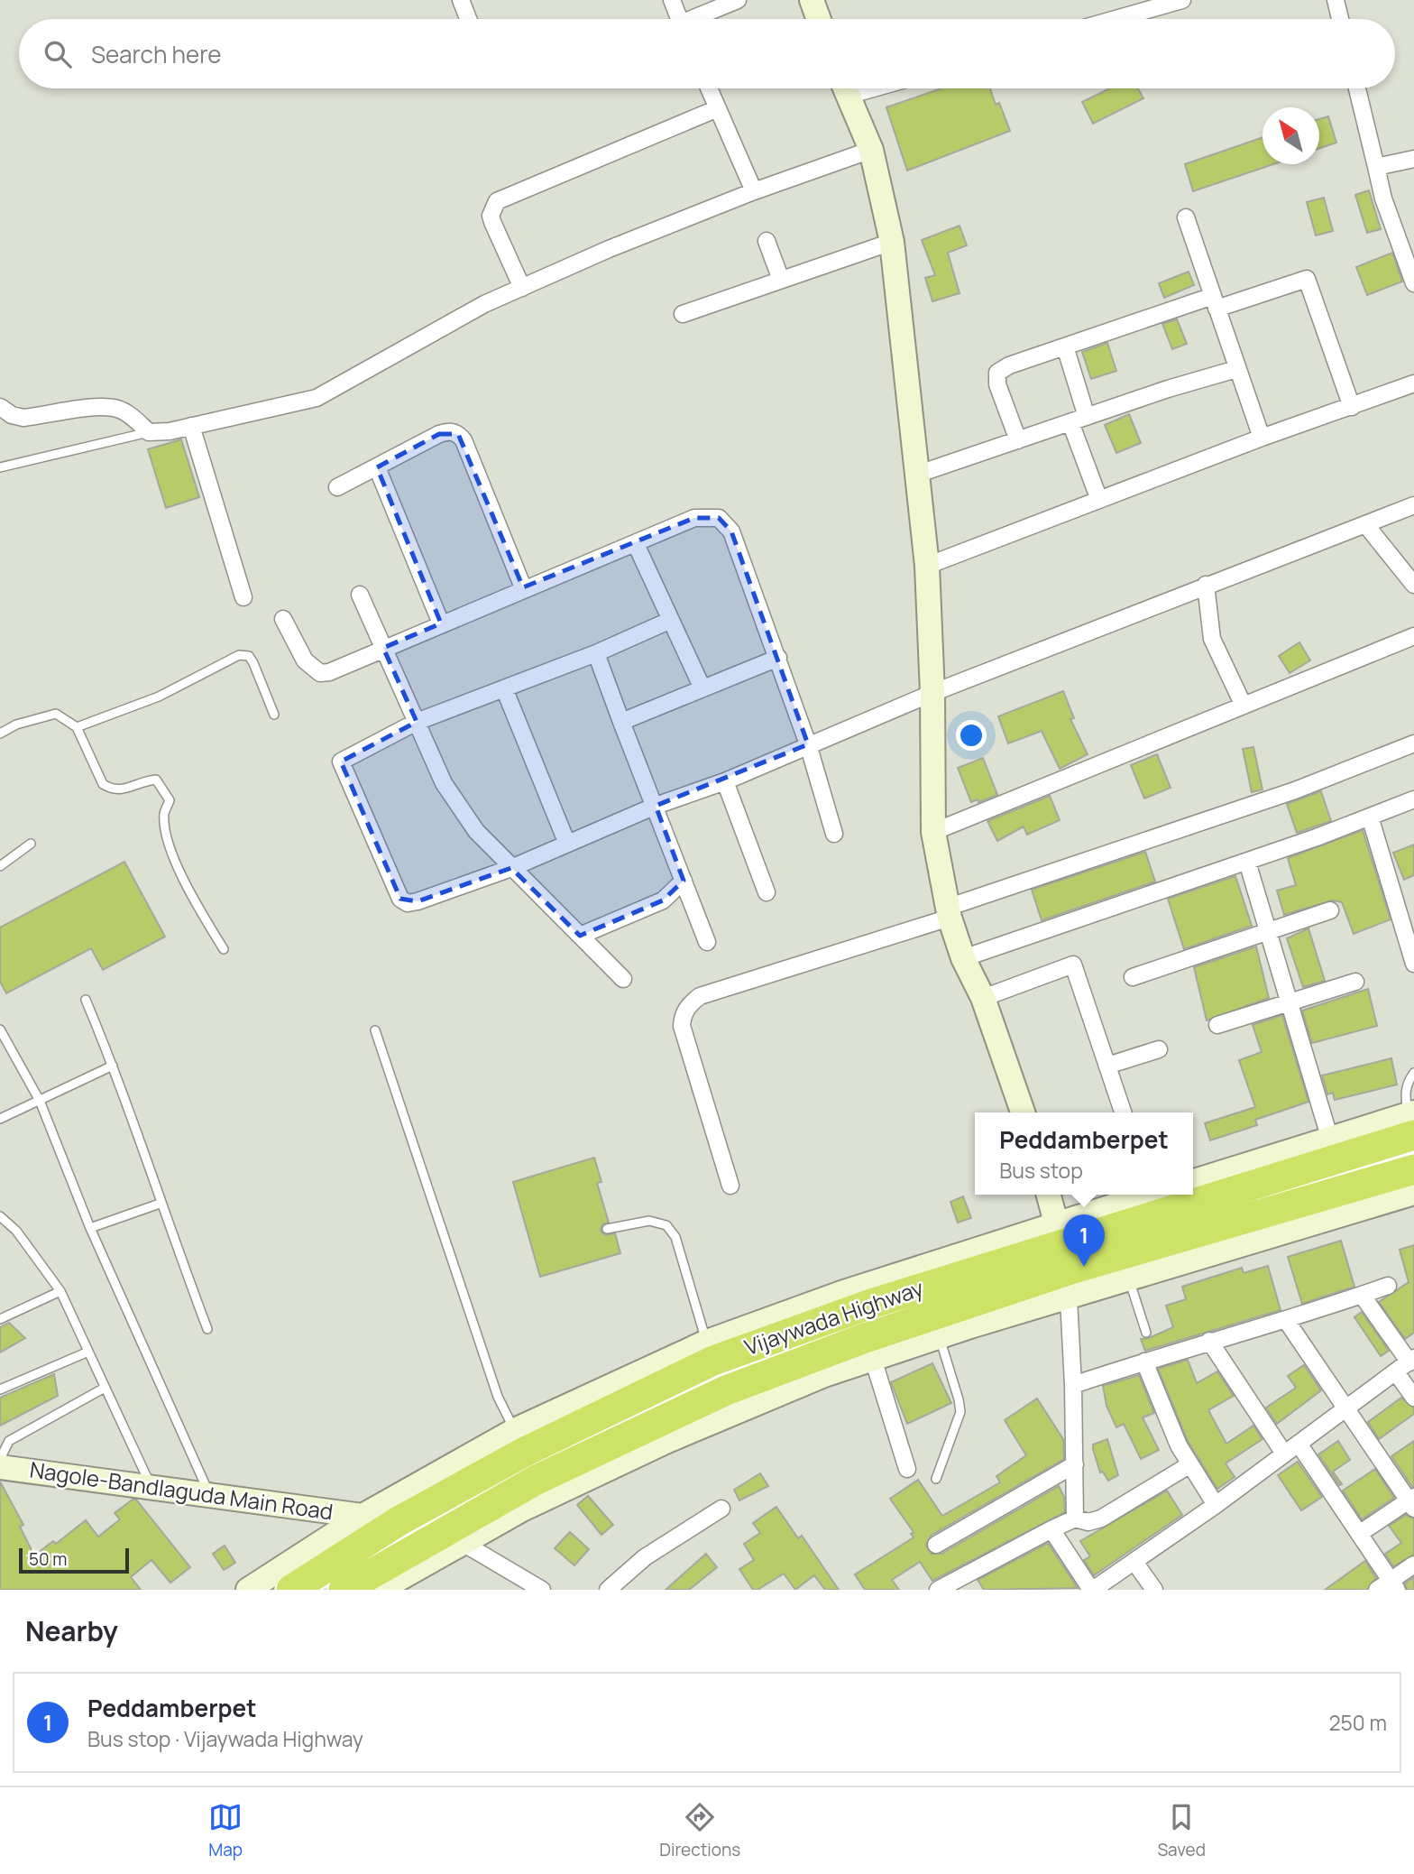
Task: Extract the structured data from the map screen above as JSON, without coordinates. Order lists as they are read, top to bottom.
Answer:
{
  "streets": {
    "highway": ["Vijaywada Highway"],
    "street": ["Nagole-Bandlaguda Main Road"]
  },
  "scale_bar": "50 m",
  "north": "top left",
  "page": {
    "search": "Search here",
    "popup": ["Peddamberpet", "Bus stop"],
    "pins": "1",
    "scale": "50 m",
    "heading": "Nearby",
    "list": [
      {
        "mark": "1",
        "name": "Peddamberpet",
        "note": "Bus stop · Vijaywada Highway",
        "value": "250 m"
      }
    ],
    "nav": ["Map", "Directions", "Saved"]
  }
}
